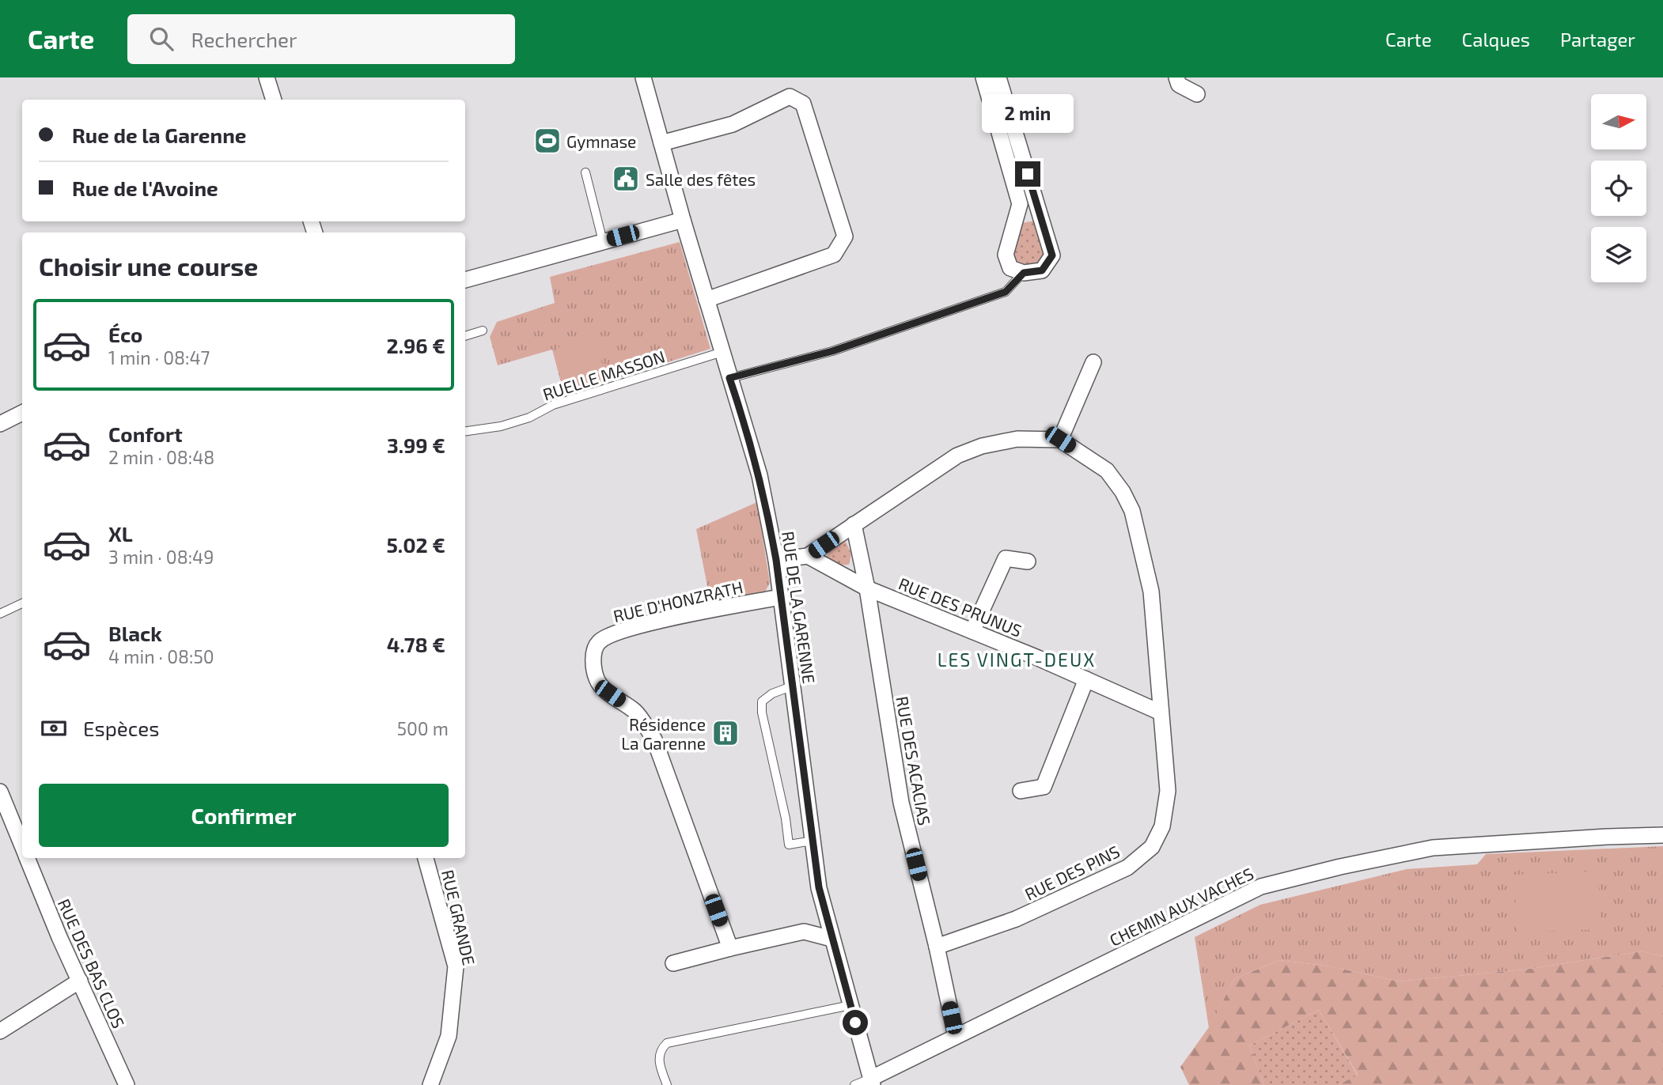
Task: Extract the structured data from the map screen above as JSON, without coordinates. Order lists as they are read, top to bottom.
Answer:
{
  "streets": {
    "street": [
      "RUE D'HONZRATH",
      "RUE DES PRUNUS",
      "RUE DE LA GARENNE",
      "RUE DES ACACIAS",
      "RUE DES PINS",
      "CHEMIN AUX VACHES",
      "RUE GRANDE",
      "RUE DES BAS CLOS"
    ],
    "lane": ["RUELLE MASSON"]
  },
  "crossings": [
    ["RUELLE MASSON", "RUE DE LA GARENNE"],
    ["RUE D'HONZRATH", "RUE DE LA GARENNE"],
    ["RUE DES PRUNUS", "RUE DES ACACIAS"],
    ["RUE DES PRUNUS", "RUE DES PINS"],
    ["RUE DE LA GARENNE", "CHEMIN AUX VACHES"],
    ["RUE DES ACACIAS", "RUE DES PINS"],
    ["RUE DES ACACIAS", "CHEMIN AUX VACHES"]
  ],
  "districts": ["LES VINGT-DEUX"],
  "places": {
    "sports": ["Gymnase"],
    "public building": ["Salle des fêtes"],
    "building": ["Résidence La Garenne"]
  },
  "north": "right",
  "page": {
    "header": "Carte",
    "search": "Rechercher",
    "nav": ["Carte", "Calques", "Partager"],
    "bubble": "2 min",
    "banner": ["Rue de la Garenne", "Rue de l'Avoine"],
    "heading": "Choisir une course",
    "list": [
      {
        "name": "Éco",
        "note": "1 min · 08:47",
        "value": "2.96 €"
      },
      {
        "name": "Confort",
        "note": "2 min · 08:48",
        "value": "3.99 €"
      },
      {
        "name": "XL",
        "note": "3 min · 08:49",
        "value": "5.02 €"
      },
      {
        "name": "Black",
        "note": "4 min · 08:50",
        "value": "4.78 €"
      }
    ],
    "pay": ["Espèces", "500 m"],
    "buttons": "Confirmer"
  }
}
